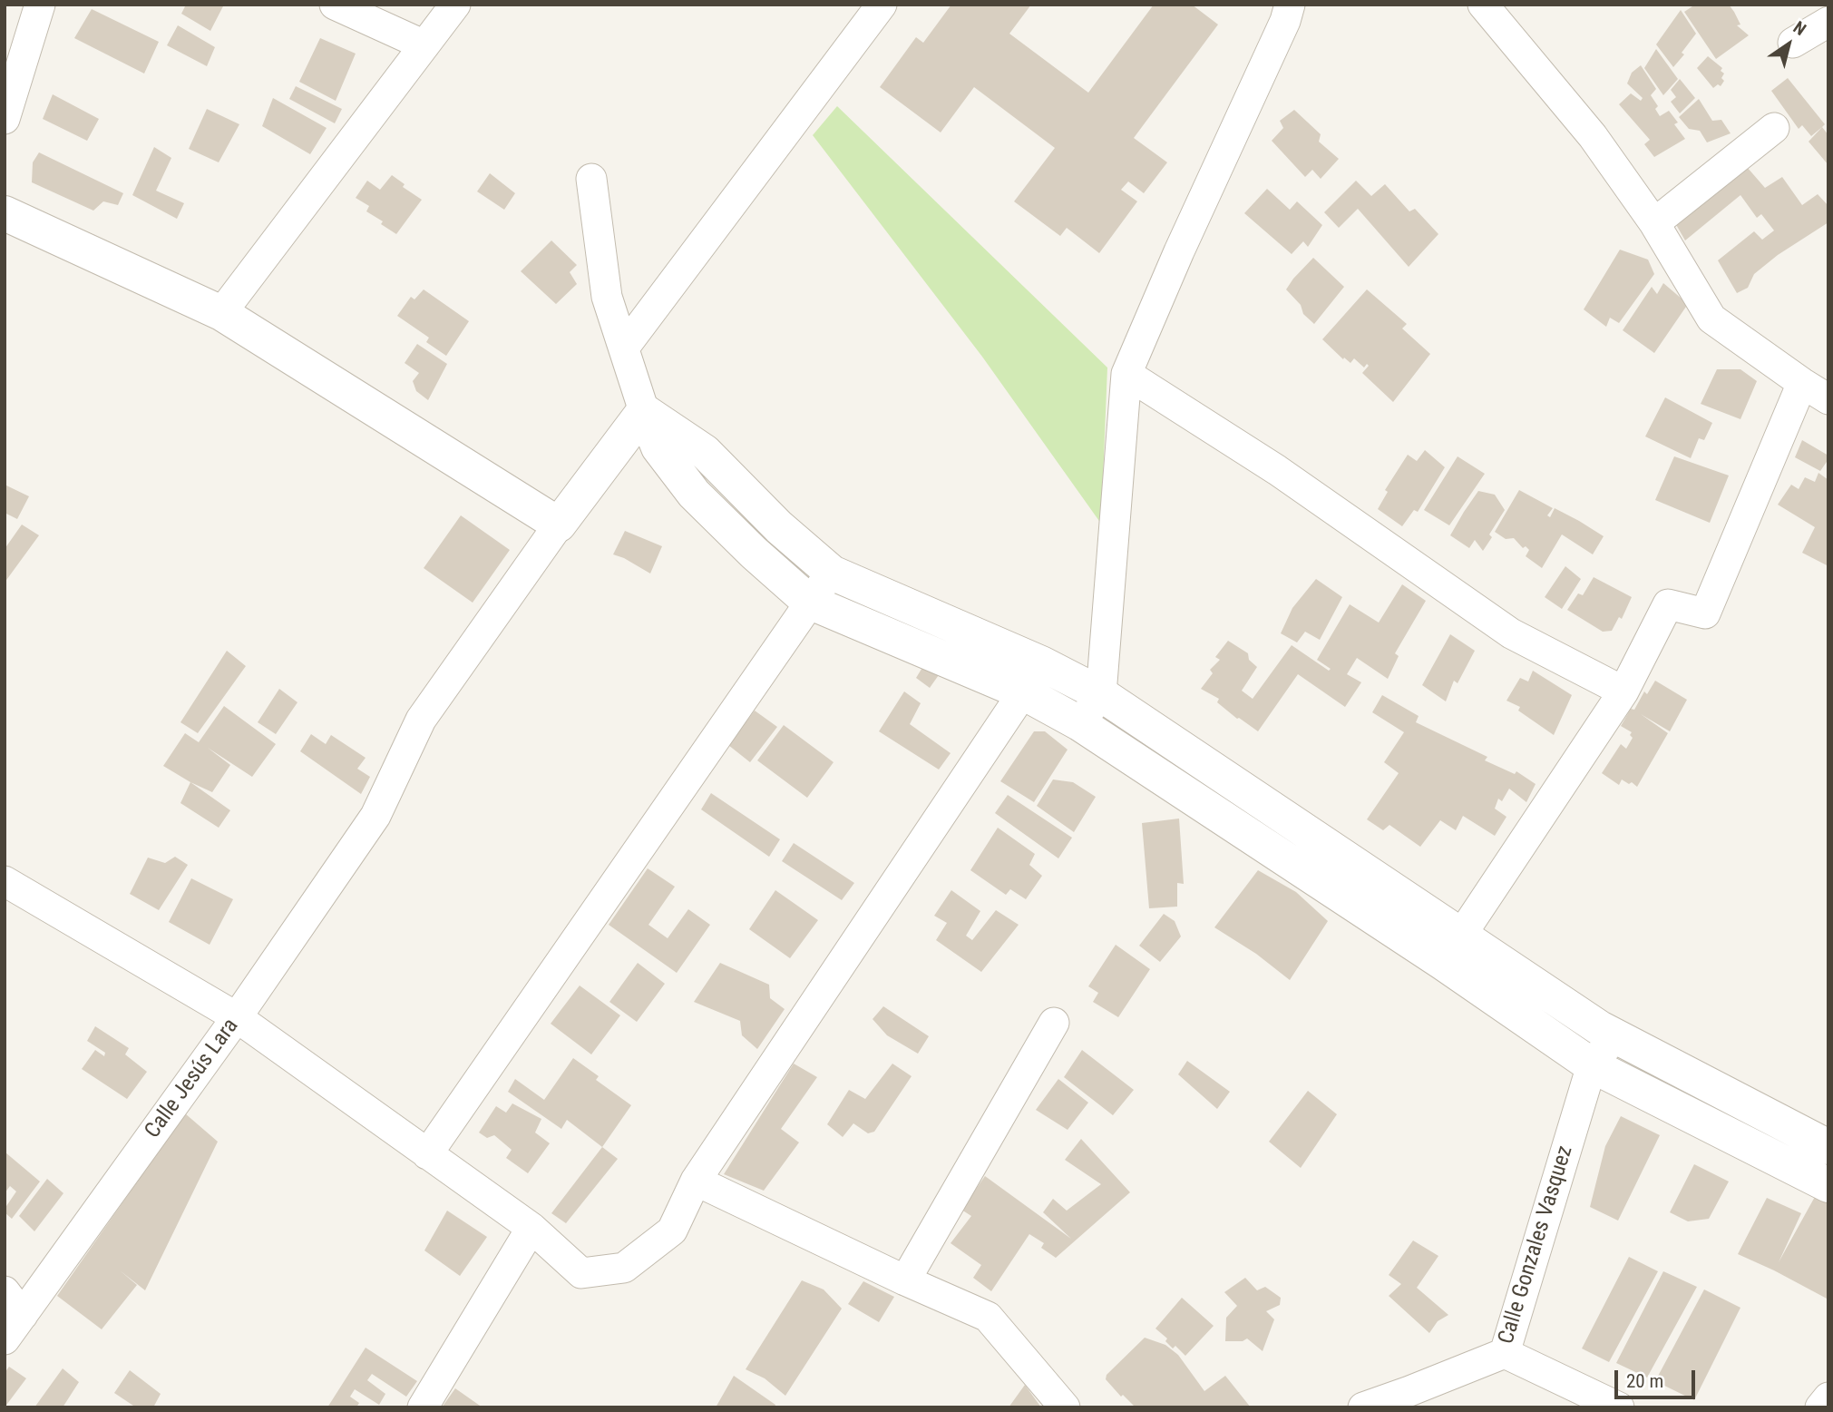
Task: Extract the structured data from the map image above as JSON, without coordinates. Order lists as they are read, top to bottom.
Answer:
{
  "streets": {
    "street": ["Calle Jesús Lara", "Calle Gonzales Vasquez"]
  },
  "scale_bar": "20 m",
  "north": "top right"
}
